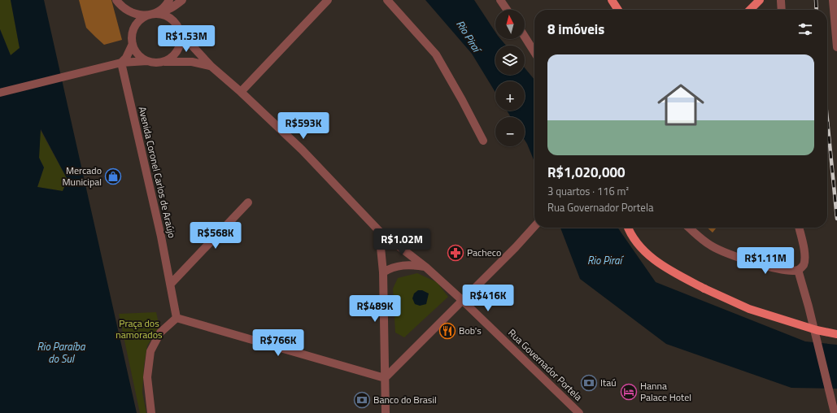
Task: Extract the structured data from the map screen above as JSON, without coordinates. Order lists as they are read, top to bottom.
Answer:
{
  "streets": {
    "street": ["Avenida Coronel Carlos de Araújo", "Rua Governador Portela"]
  },
  "water": ["Rio Piraí", "Rio Paraíba do Sul"],
  "parks": ["Praça dos namorados"],
  "places": {
    "shop": ["Mercado Municipal"],
    "pharmacy": ["Pacheco"],
    "restaurant": ["Bob's"],
    "bank": ["Itaú", "Banco do Brasil"],
    "hotel": ["Hanna Palace Hotel"]
  },
  "north": "top",
  "page": {
    "map_buttons": ["+", "−"],
    "heading": "8 imóveis",
    "price": [
      "R$1.53M",
      "R$593K",
      "R$568K",
      "R$1.02M",
      "R$1.11M",
      "R$416K",
      "R$489K",
      "R$766K"
    ],
    "list": [
      {
        "name": "R$1,020,000",
        "note": "3 quartos · 116 m² · Rua Governador Portela"
      }
    ]
  }
}
